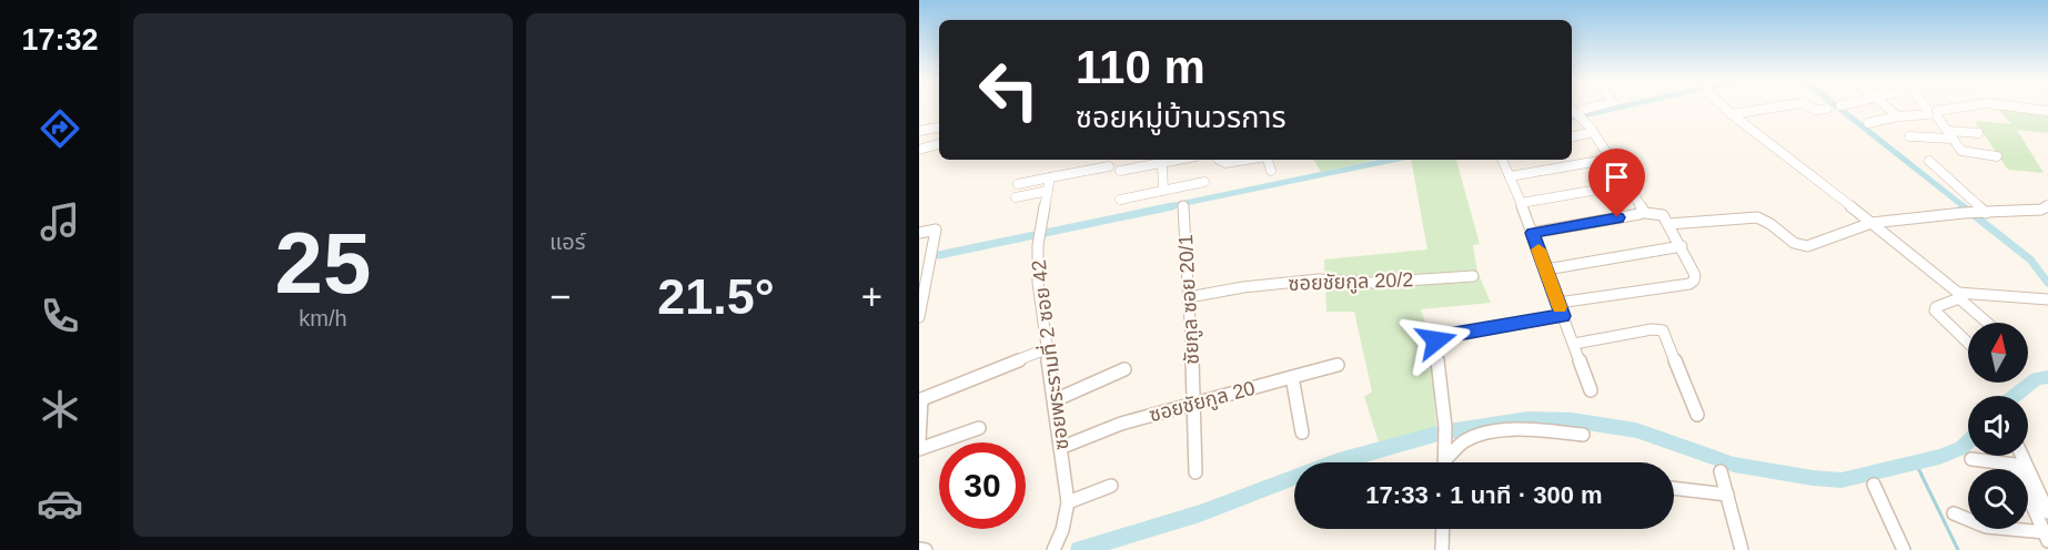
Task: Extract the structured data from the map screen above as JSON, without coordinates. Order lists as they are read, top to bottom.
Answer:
{
  "streets": {
    "street": [
      "ซอยชัยกูล 20/2",
      "ชัยกูล ซอย 20/1",
      "ซอยพระรามที่ 2 ซอย 42",
      "ซอยชัยกูล 20"
    ]
  },
  "crossings": [
    ["ซอยชัยกูล 20/2", "ชัยกูล ซอย 20/1"],
    ["ชัยกูล ซอย 20/1", "ซอยชัยกูล 20"],
    ["ซอยพระรามที่ 2 ซอย 42", "ซอยชัยกูล 20"]
  ],
  "north": "top",
  "page": {
    "tabs": "17:32",
    "tile": [
      ["25", "km/h"],
      "แอร์"
    ],
    "turn": ["110 m", "ซอยหมู่บ้านวรการ"],
    "heat": ["−", "21.5°", "+"],
    "limit": "30",
    "trip": "17:33 · 1 นาที · 300 m"
  }
}
